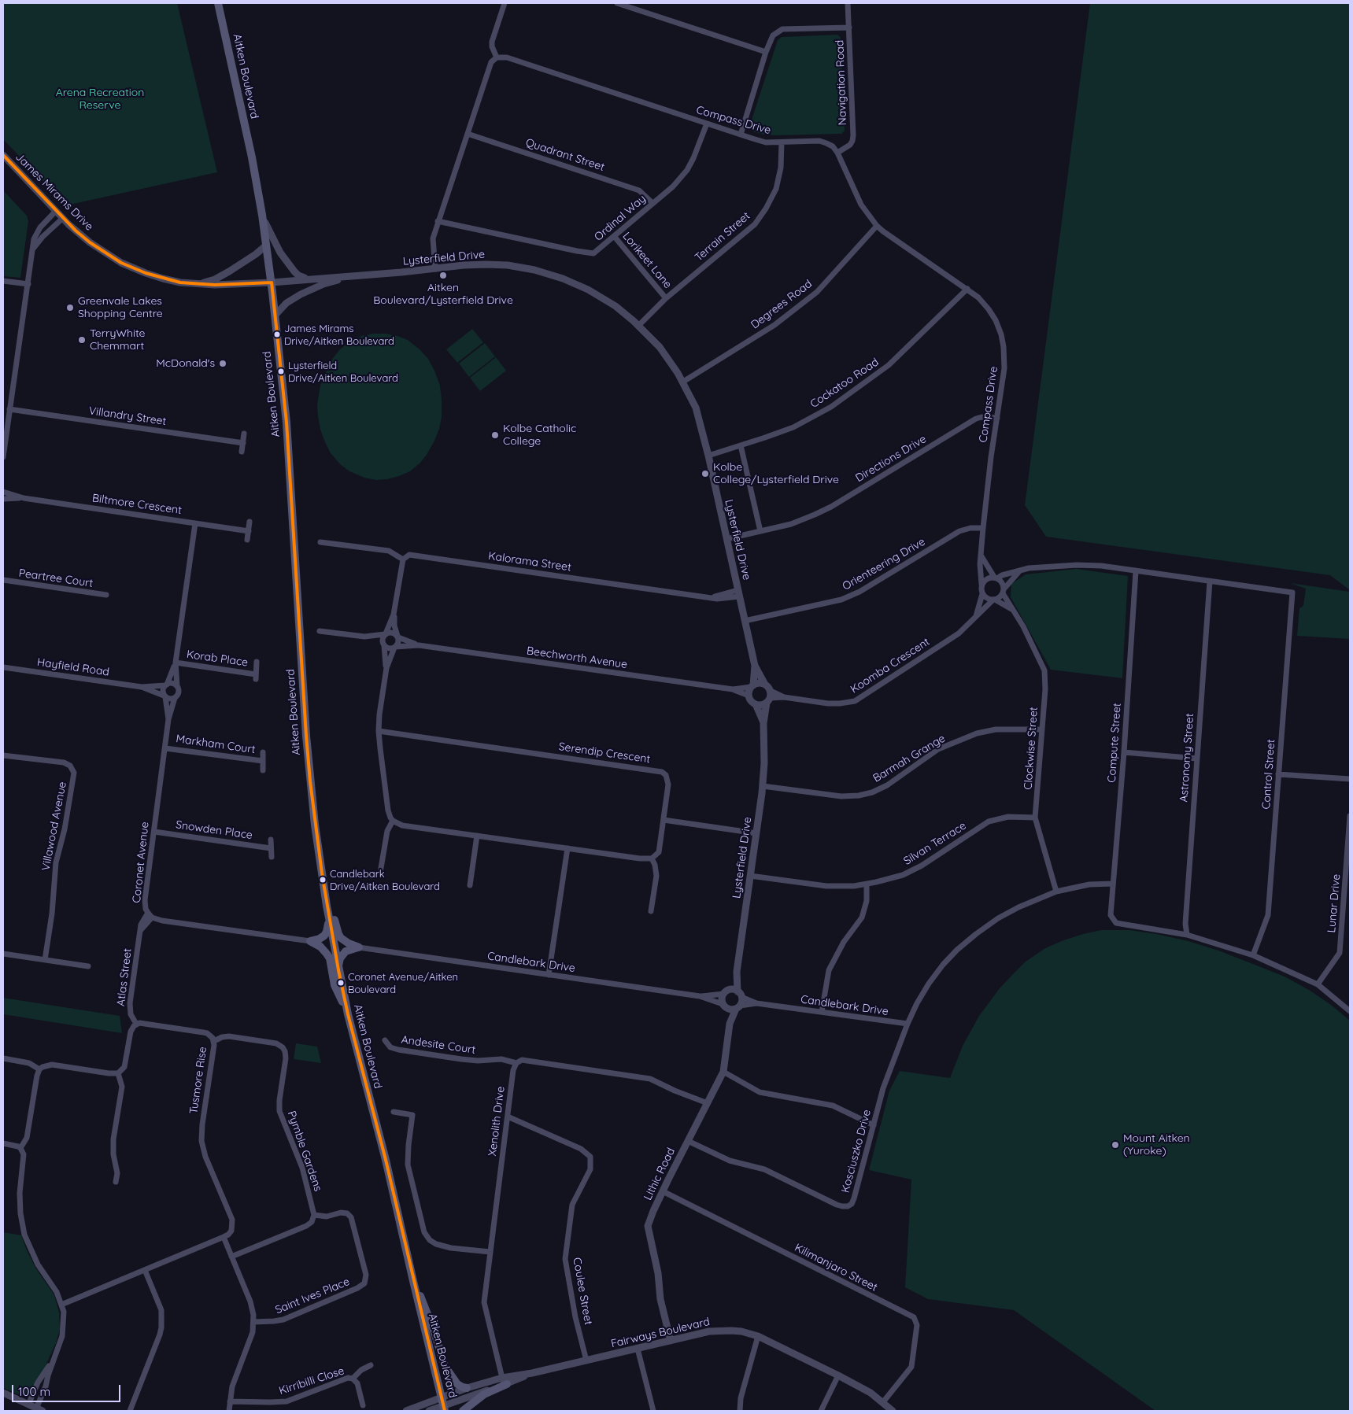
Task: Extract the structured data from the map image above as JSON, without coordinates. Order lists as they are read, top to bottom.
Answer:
{
  "streets": {
    "main road": ["Aitken Boulevard"],
    "street": [
      "Navigation Road",
      "Compass Drive",
      "Quadrant Street",
      "James Mirams Drive",
      "Ordinal Way",
      "Terrain Street",
      "Lysterfield Drive",
      "Lorikeet Lane",
      "Degrees Road",
      "Cockatoo Road",
      "Villandry Street",
      "Directions Drive",
      "Biltmore Crescent",
      "Kalorama Street",
      "Orienteering Drive",
      "Peartree Court",
      "Beechworth Avenue",
      "Korab Place",
      "Koomba Crescent",
      "Hayfield Road",
      "Compute Street",
      "Markham Court",
      "Clockwise Street",
      "Serendip Crescent",
      "Astronomy Street",
      "Barmah Grange",
      "Control Street",
      "Villawood Avenue",
      "Snowden Place",
      "Silvan Terrace",
      "Coronet Avenue",
      "Lunar Drive",
      "Candlebark Drive",
      "Atlas Street",
      "Andesite Court",
      "Tusmore Rise",
      "Xenolith Drive",
      "Pymble Gardens",
      "Kosciuszko Drive",
      "Lithic Road",
      "Kilimanjaro Street",
      "Coulee Street",
      "Saint Ives Place",
      "Fairways Boulevard",
      "Kirribilli Close"
    ]
  },
  "crossings": [
    ["Aitken Boulevard", "James Mirams Drive"],
    ["Aitken Boulevard", "Lysterfield Drive"],
    ["Aitken Boulevard", "Fairways Boulevard"],
    ["Navigation Road", "Compass Drive"],
    ["Compass Drive", "Ordinal Way"],
    ["Compass Drive", "Terrain Street"],
    ["Compass Drive", "Degrees Road"],
    ["Compass Drive", "Cockatoo Road"],
    ["Compass Drive", "Directions Drive"],
    ["Compass Drive", "Orienteering Drive"],
    ["Compass Drive", "Koomba Crescent"],
    ["Compass Drive", "Clockwise Street"],
    ["Quadrant Street", "Ordinal Way"],
    ["James Mirams Drive", "Lysterfield Drive"],
    ["Ordinal Way", "Lorikeet Lane"],
    ["Terrain Street", "Lysterfield Drive"],
    ["Terrain Street", "Lorikeet Lane"],
    ["Lysterfield Drive", "Degrees Road"],
    ["Lysterfield Drive", "Cockatoo Road"],
    ["Lysterfield Drive", "Directions Drive"],
    ["Lysterfield Drive", "Kalorama Street"],
    ["Lysterfield Drive", "Orienteering Drive"],
    ["Lysterfield Drive", "Beechworth Avenue"],
    ["Lysterfield Drive", "Koomba Crescent"],
    ["Lysterfield Drive", "Barmah Grange"],
    ["Lysterfield Drive", "Silvan Terrace"],
    ["Lysterfield Drive", "Candlebark Drive"],
    ["Lysterfield Drive", "Lithic Road"],
    ["Beechworth Avenue", "Koomba Crescent"],
    ["Koomba Crescent", "Clockwise Street"],
    ["Hayfield Road", "Coronet Avenue"],
    ["Compute Street", "Astronomy Street"],
    ["Compute Street", "Kosciuszko Drive"],
    ["Markham Court", "Coronet Avenue"],
    ["Clockwise Street", "Barmah Grange"],
    ["Clockwise Street", "Silvan Terrace"],
    ["Clockwise Street", "Kosciuszko Drive"],
    ["Astronomy Street", "Control Street"],
    ["Snowden Place", "Coronet Avenue"],
    ["Coronet Avenue", "Atlas Street"],
    ["Candlebark Drive", "Kosciuszko Drive"],
    ["Candlebark Drive", "Lithic Road"],
    ["Atlas Street", "Tusmore Rise"],
    ["Andesite Court", "Xenolith Drive"],
    ["Tusmore Rise", "Pymble Gardens"],
    ["Xenolith Drive", "Coulee Street"],
    ["Xenolith Drive", "Fairways Boulevard"],
    ["Pymble Gardens", "Saint Ives Place"],
    ["Kosciuszko Drive", "Lithic Road"],
    ["Lithic Road", "Kilimanjaro Street"],
    ["Lithic Road", "Fairways Boulevard"],
    ["Kilimanjaro Street", "Fairways Boulevard"],
    ["Coulee Street", "Fairways Boulevard"]
  ],
  "parks": ["Arena Recreation Reserve"],
  "places": [
    "Aitken Boulevard/Lysterfield Drive",
    "Greenvale Lakes Shopping Centre",
    "James Mirams Drive/Aitken Boulevard",
    "TerryWhite Chemmart",
    "McDonald's",
    "Lysterfield Drive/Aitken Boulevard",
    "Kolbe Catholic College",
    "Kolbe College/Lysterfield Drive",
    "Candlebark Drive/Aitken Boulevard",
    "Coronet Avenue/Aitken Boulevard",
    "Mount Aitken (Yuroke)"
  ],
  "scale_bar": "100 m"
}
